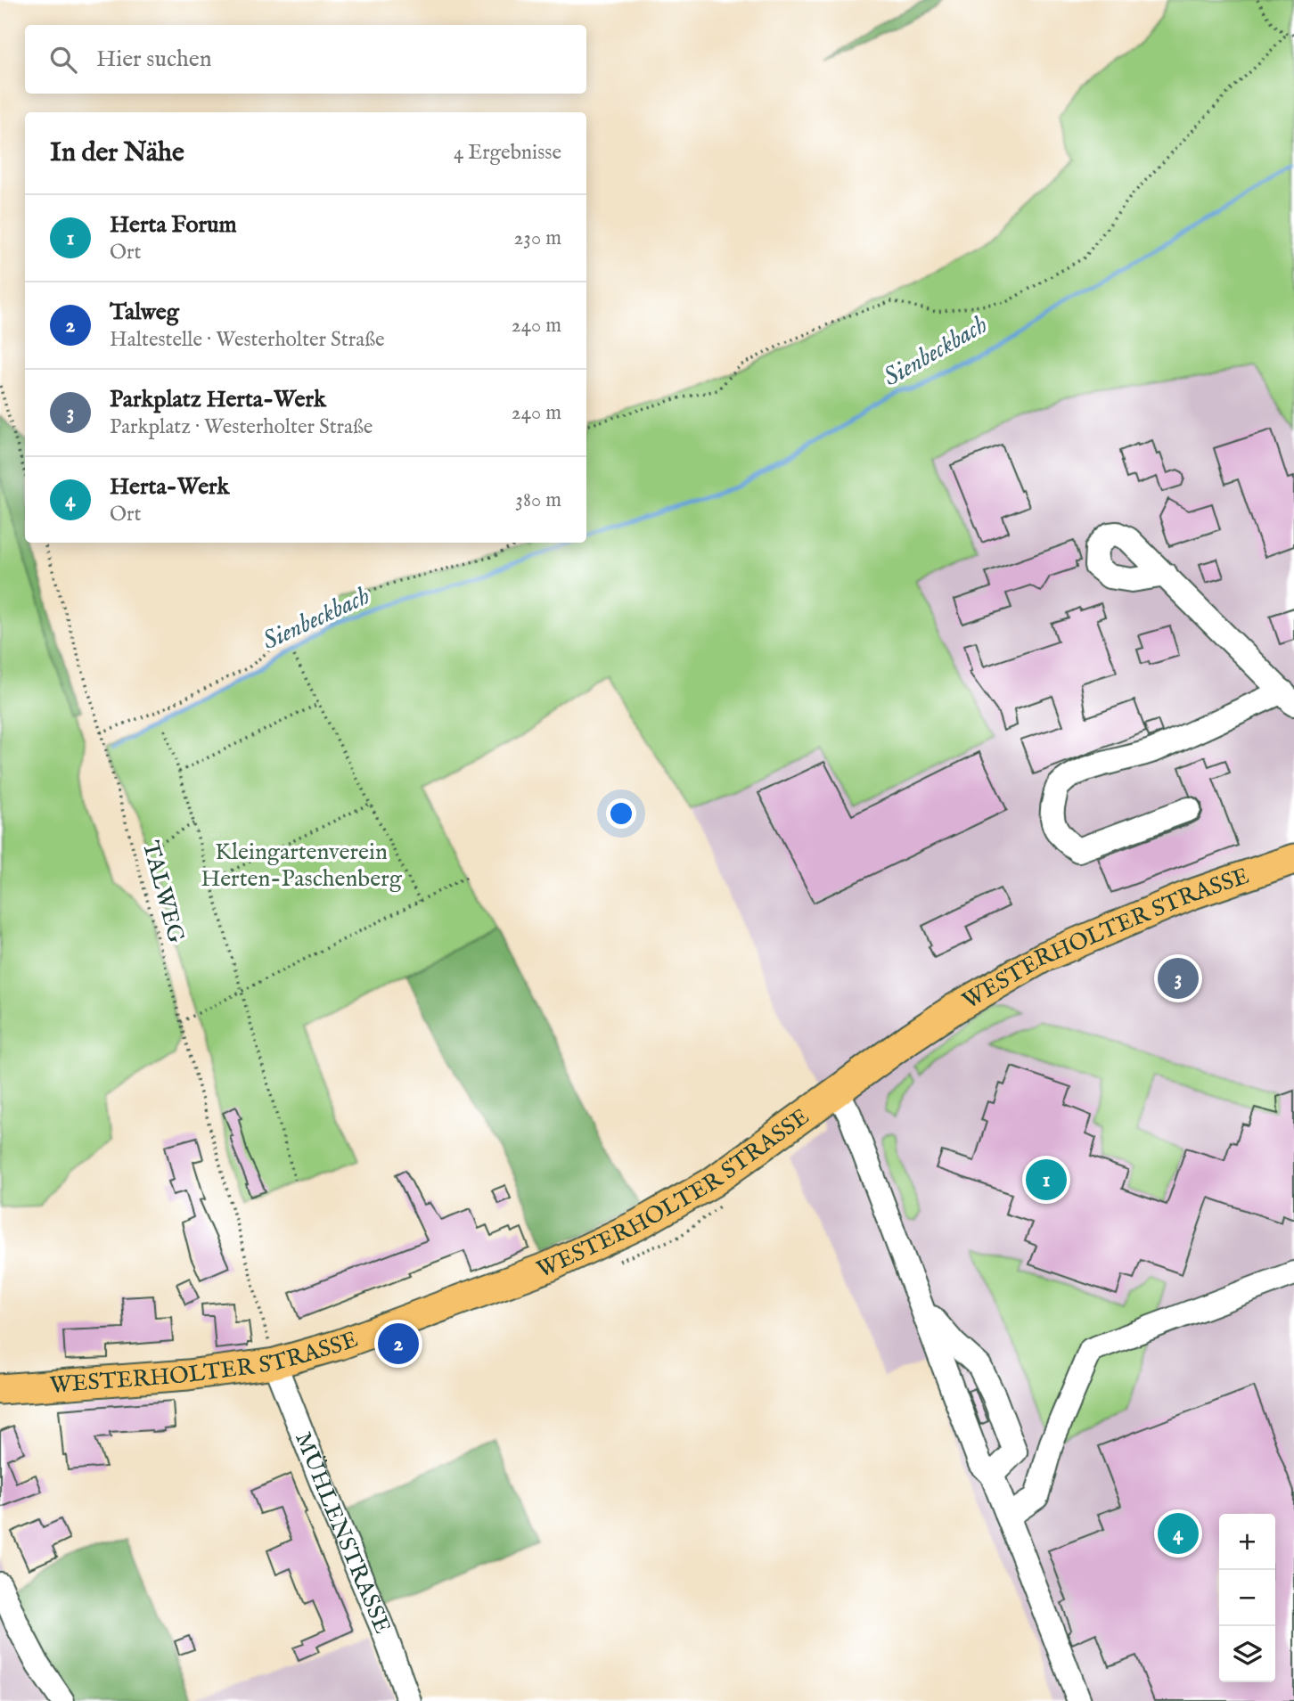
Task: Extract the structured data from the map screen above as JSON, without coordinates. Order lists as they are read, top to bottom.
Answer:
{
  "streets": {
    "main road": ["WESTERHOLTER STRASSE"],
    "street": ["MÜHLENSTRASSE"],
    "path": ["TALWEG"]
  },
  "crossings": [
    ["TALWEG", "WESTERHOLTER STRASSE"],
    ["TALWEG", "MÜHLENSTRASSE"],
    ["WESTERHOLTER STRASSE", "MÜHLENSTRASSE"]
  ],
  "water": ["Sienbeckbach"],
  "parks": ["Kleingartenverein Herten-Paschenberg"],
  "page": {
    "search": "Hier suchen",
    "heading": ["In der Nähe", "4 Ergebnisse"],
    "list": [
      {
        "mark": "1",
        "name": "Herta Forum",
        "note": "Ort",
        "value": "230 m"
      },
      {
        "mark": "2",
        "name": "Talweg",
        "note": "Haltestelle · Westerholter Straße",
        "value": "240 m"
      },
      {
        "mark": "3",
        "name": "Parkplatz Herta-Werk",
        "note": "Parkplatz · Westerholter Straße",
        "value": "240 m"
      },
      {
        "mark": "4",
        "name": "Herta-Werk",
        "note": "Ort",
        "value": "380 m"
      }
    ],
    "pins": [
      "3",
      "1",
      "2",
      "4"
    ],
    "map_buttons": ["+", "−"]
  }
}
